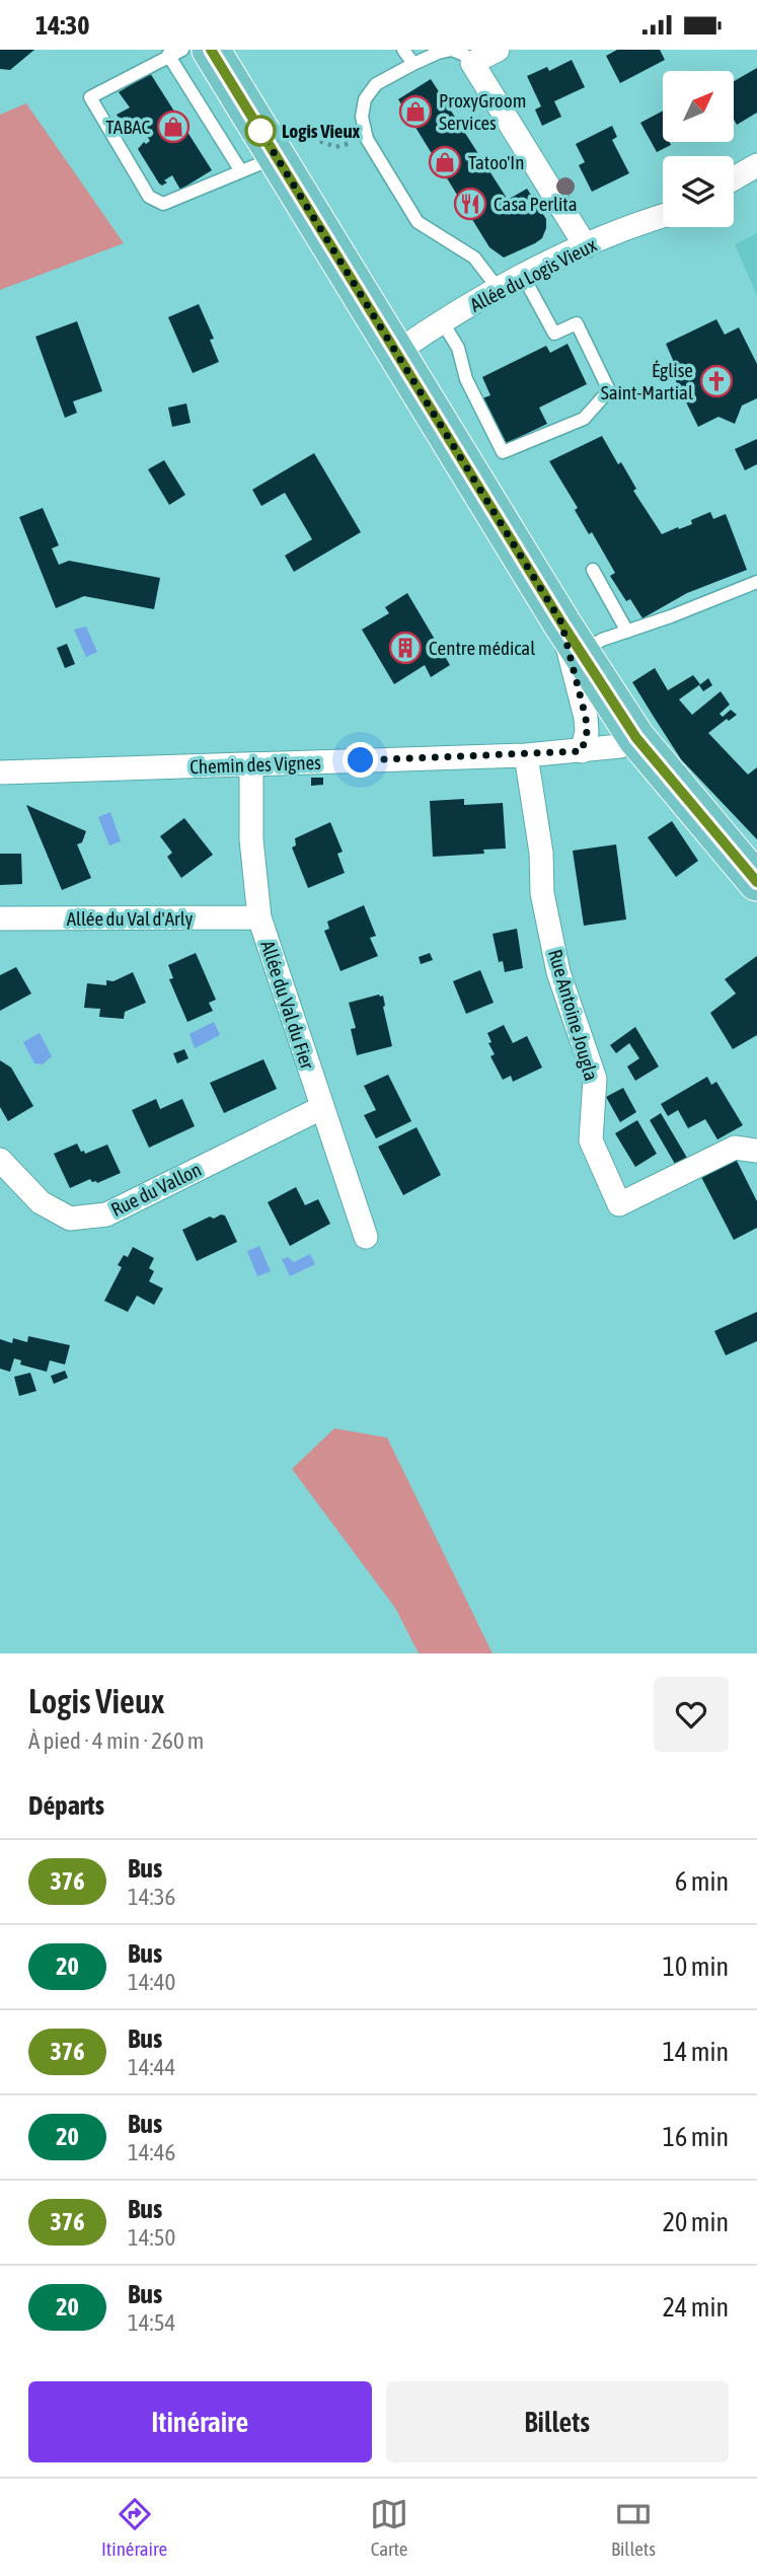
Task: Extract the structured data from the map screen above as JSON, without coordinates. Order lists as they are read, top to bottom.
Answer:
{
  "streets": {
    "street": [
      "Allée du Logis Vieux",
      "Chemin des Vignes",
      "Allée du Val d'Arly",
      "Allée du Val du Fier",
      "Rue Antoine Jougla",
      "Rue du Vallon"
    ]
  },
  "crossings": [
    ["Chemin des Vignes", "Allée du Val du Fier"],
    ["Chemin des Vignes", "Rue Antoine Jougla"],
    ["Allée du Val d'Arly", "Allée du Val du Fier"],
    ["Allée du Val du Fier", "Rue du Vallon"]
  ],
  "places": {
    "shop": ["ProxyGroom Services", "TABAC", "Tatoo'In"],
    "other": ["Logis Vieux"],
    "restaurant": ["Casa Perlita"],
    "church": ["Église Saint-Martial"],
    "building": ["Centre médical"]
  },
  "lines": ["bus line 376"],
  "north": "top right",
  "page": {
    "status": "14:30",
    "heading": [
      ["Logis Vieux", "À pied · 4 min · 260 m"],
      "Départs"
    ],
    "list": [
      {
        "mark": "376",
        "name": "Bus",
        "note": "14:36",
        "value": "6 min"
      },
      {
        "mark": "20",
        "name": "Bus",
        "note": "14:40",
        "value": "10 min"
      },
      {
        "mark": "376",
        "name": "Bus",
        "note": "14:44",
        "value": "14 min"
      },
      {
        "mark": "20",
        "name": "Bus",
        "note": "14:46",
        "value": "16 min"
      },
      {
        "mark": "376",
        "name": "Bus",
        "note": "14:50",
        "value": "20 min"
      },
      {
        "mark": "20",
        "name": "Bus",
        "note": "14:54",
        "value": "24 min"
      }
    ],
    "buttons": ["Itinéraire", "Billets"],
    "tabs": ["Itinéraire", "Carte", "Billets"]
  }
}
